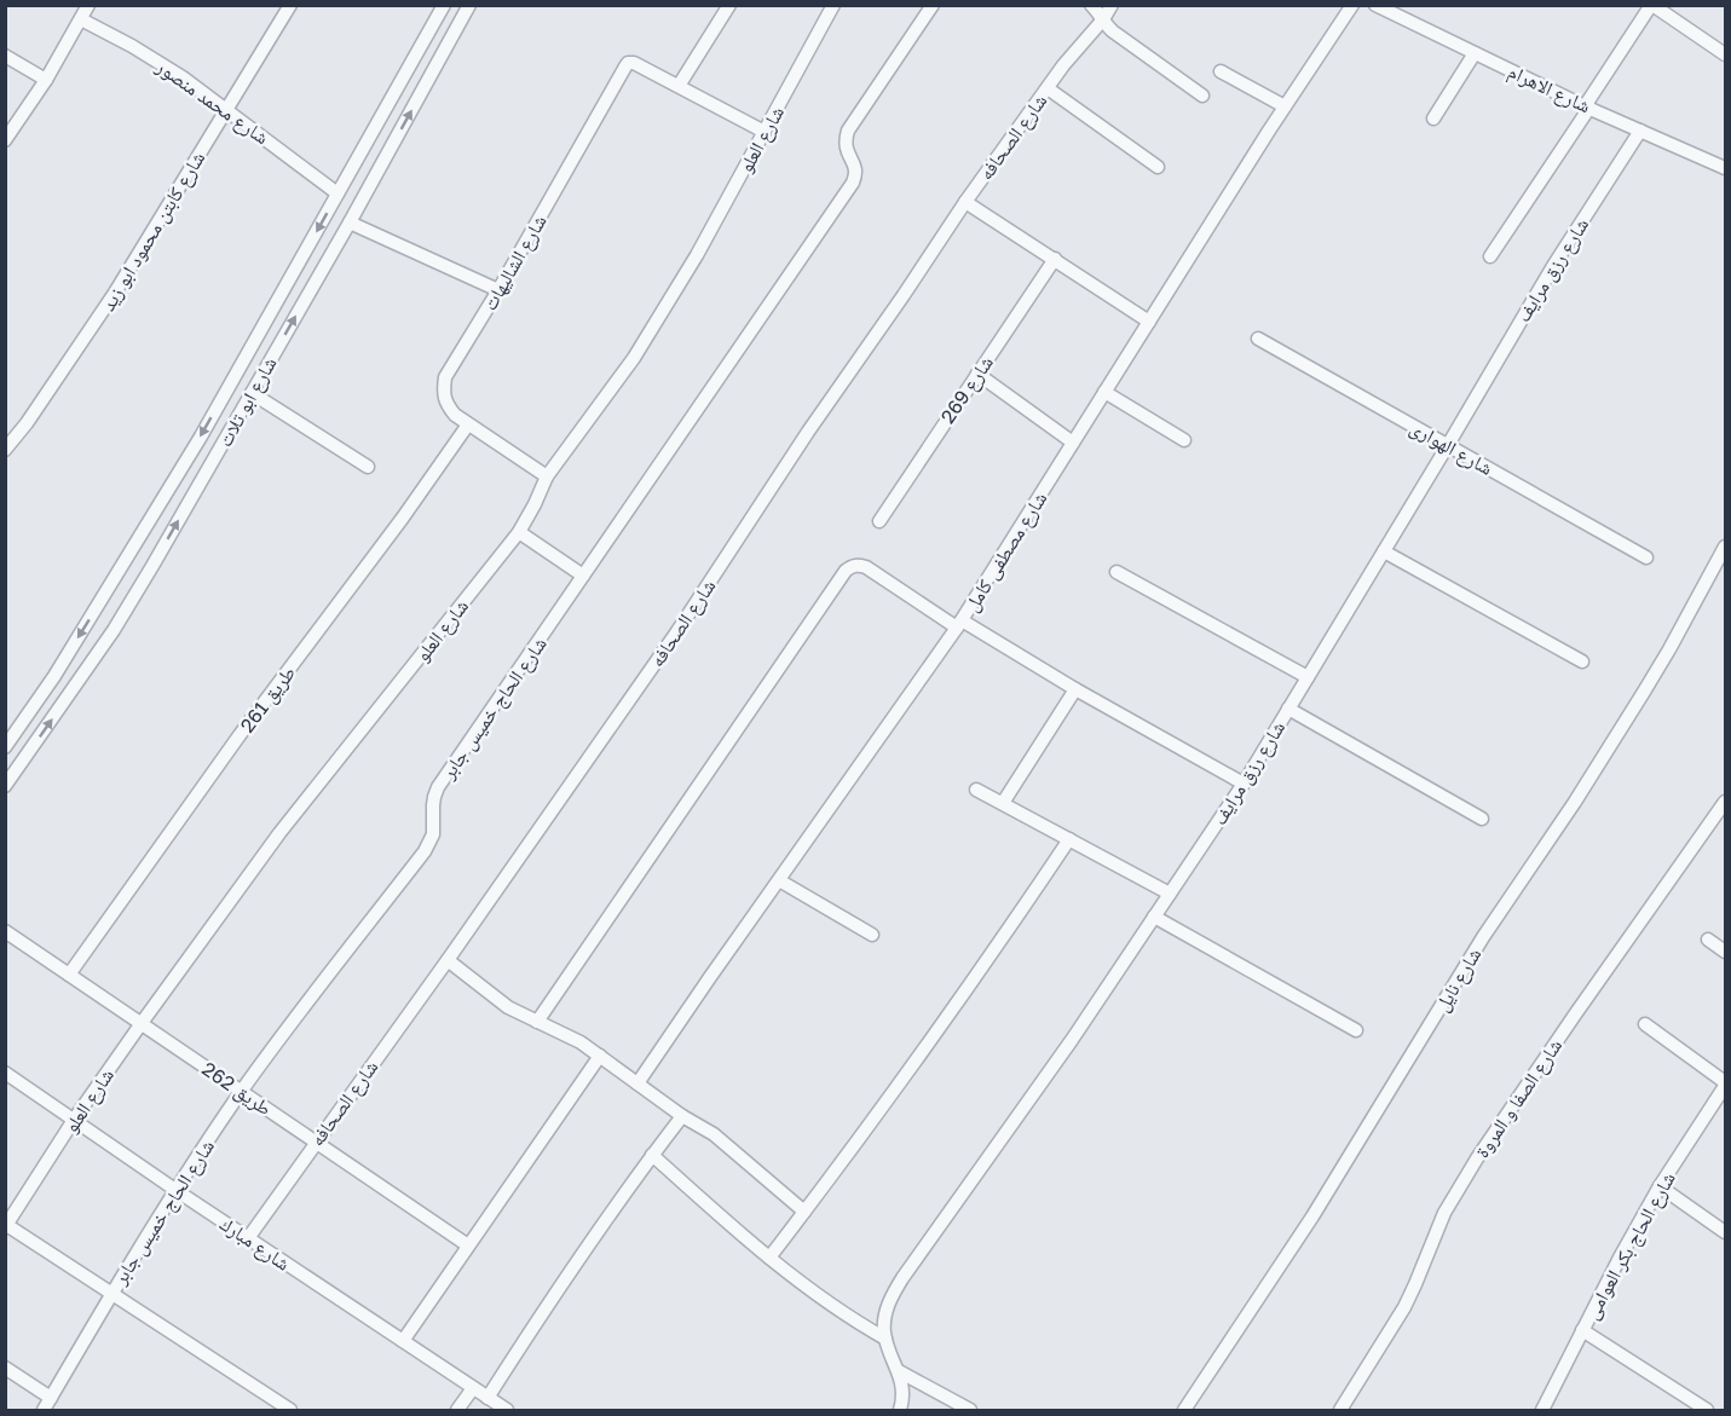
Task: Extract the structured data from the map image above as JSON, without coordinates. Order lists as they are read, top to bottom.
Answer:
{
  "streets": {
    "street": [
      "شارع الاهرام",
      "شارع محمد منصور",
      "شارع الصحافه",
      "شارع العلو",
      "شارع كابتن محمود ابو زيد",
      "شارع الشاليهات",
      "شارع رزق مرايف",
      "شارع 269",
      "شارع ابو تلات",
      "شارع الهوارى",
      "شارع مصطفى كامل",
      "طريق 261",
      "شارع الحاج خميس جابر",
      "شارع نايل",
      "طريق 262",
      "شارع الصفا و المروة",
      "شارع مبارك",
      "شارع الحاج بكر العوامى"
    ]
  },
  "crossings": [
    ["شارع الاهرام", "شارع رزق مرايف"],
    ["شارع محمد منصور", "شارع كابتن محمود ابو زيد"],
    ["شارع محمد منصور", "شارع ابو تلات"],
    ["شارع الصحافه", "طريق 262"],
    ["شارع الصحافه", "شارع مبارك"],
    ["شارع العلو", "شارع الشاليهات"],
    ["شارع العلو", "طريق 262"],
    ["شارع العلو", "شارع مبارك"],
    ["شارع الشاليهات", "طريق 261"],
    ["شارع رزق مرايف", "شارع الهوارى"],
    ["طريق 261", "طريق 262"],
    ["شارع الحاج خميس جابر", "طريق 262"],
    ["شارع الحاج خميس جابر", "شارع مبارك"]
  ]
}
